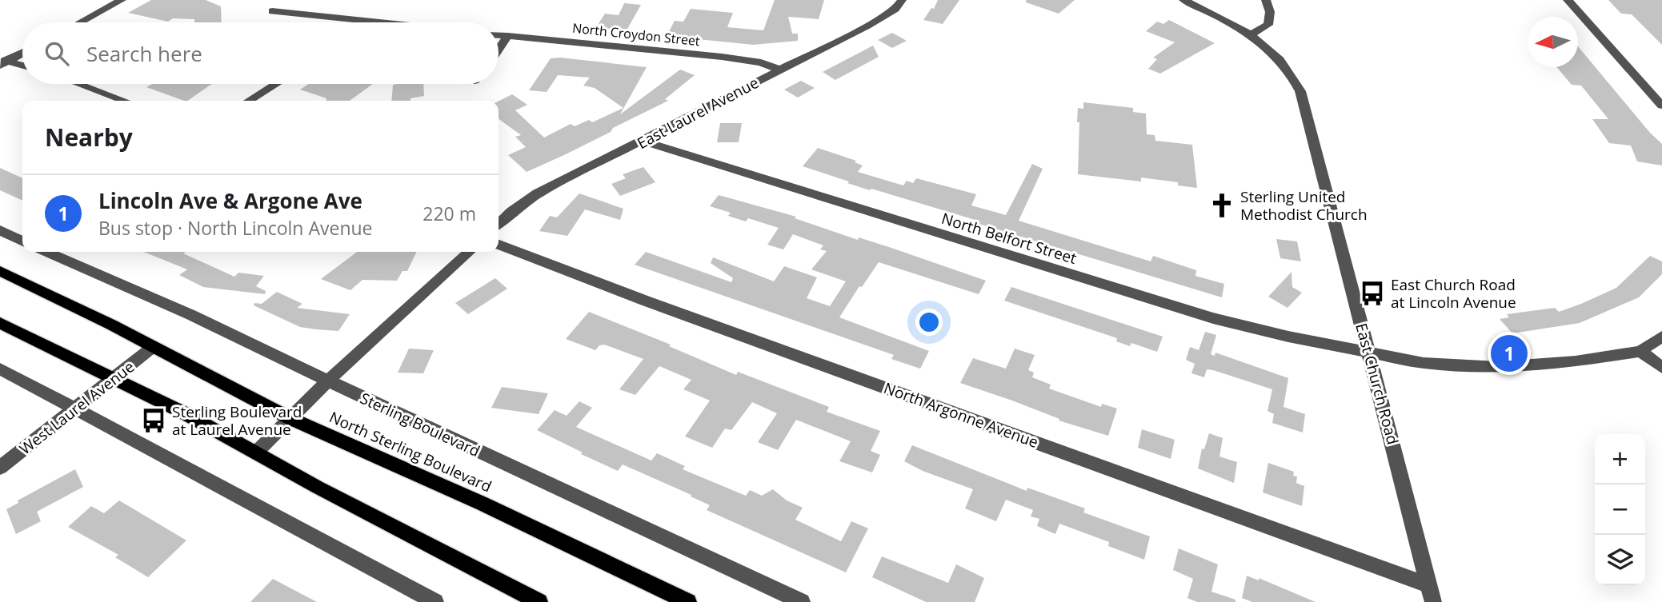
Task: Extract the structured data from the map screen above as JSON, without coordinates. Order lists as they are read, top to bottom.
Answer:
{
  "streets": {
    "main road": ["North Sterling Boulevard"],
    "street": [
      "North Croydon Street",
      "East Laurel Avenue",
      "North Belfort Street",
      "East Church Road",
      "West Laurel Avenue",
      "North Argonne Avenue",
      "Sterling Boulevard"
    ]
  },
  "crossings": [
    ["North Croydon Street", "East Laurel Avenue"],
    ["East Laurel Avenue", "North Belfort Street"],
    ["North Belfort Street", "East Church Road"],
    ["East Church Road", "North Argonne Avenue"],
    ["West Laurel Avenue", "North Sterling Boulevard"]
  ],
  "places": {
    "church": ["Sterling United Methodist Church"],
    "bus stop": ["East Church Road at Lincoln Avenue", "Sterling Boulevard at Laurel Avenue"]
  },
  "north": "left",
  "page": {
    "search": "Search here",
    "heading": "Nearby",
    "list": [
      {
        "mark": "1",
        "name": "Lincoln Ave & Argone Ave",
        "note": "Bus stop · North Lincoln Avenue",
        "value": "220 m"
      }
    ],
    "pins": "1",
    "map_buttons": ["+", "−"]
  }
}
